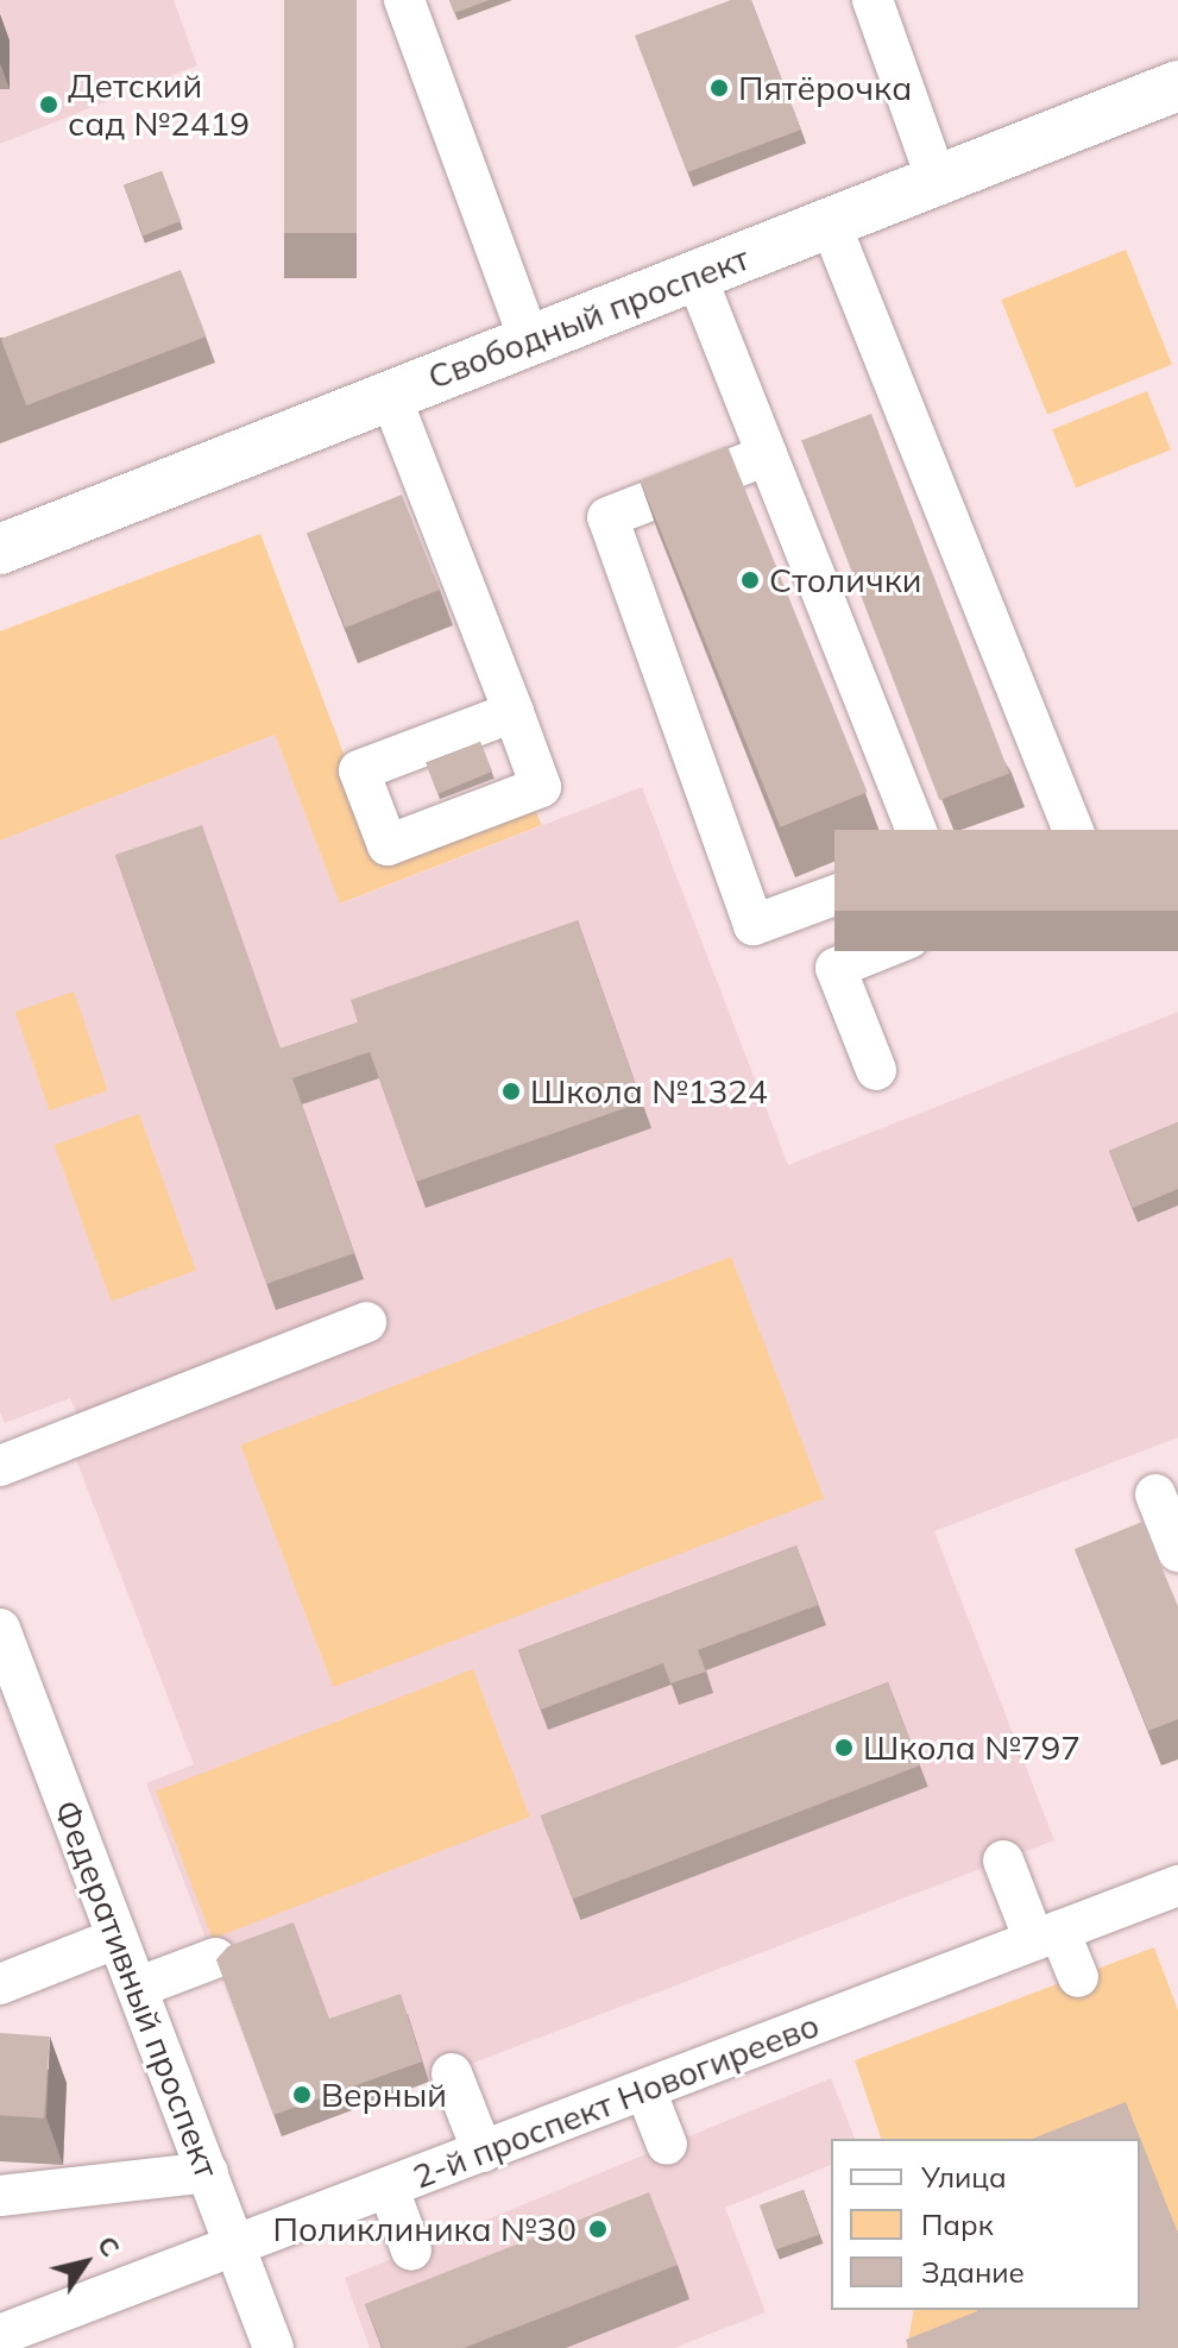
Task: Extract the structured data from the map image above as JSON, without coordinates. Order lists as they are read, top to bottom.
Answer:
{
  "streets": {
    "main road": ["Свободный проспект"],
    "street": ["Федеративный проспект", "2-й проспект Новогиреево"]
  },
  "crossings": [
    ["Федеративный проспект", "2-й проспект Новогиреево"]
  ],
  "places": [
    "Пятёрочка",
    "Детский сад №2419",
    "Столички",
    "Школа №1324",
    "Школа №797",
    "Верный",
    "Поликлиника №30"
  ],
  "legend": ["Улица", "Парк", "Здание"],
  "north": "top right"
}
